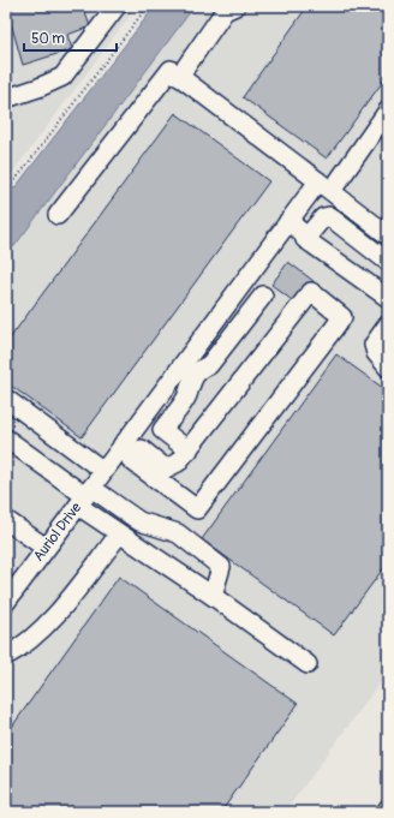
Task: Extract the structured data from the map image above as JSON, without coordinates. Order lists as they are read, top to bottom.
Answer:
{
  "streets": {
    "street": ["Auriol Drive"]
  },
  "scale_bar": "50 m"
}
